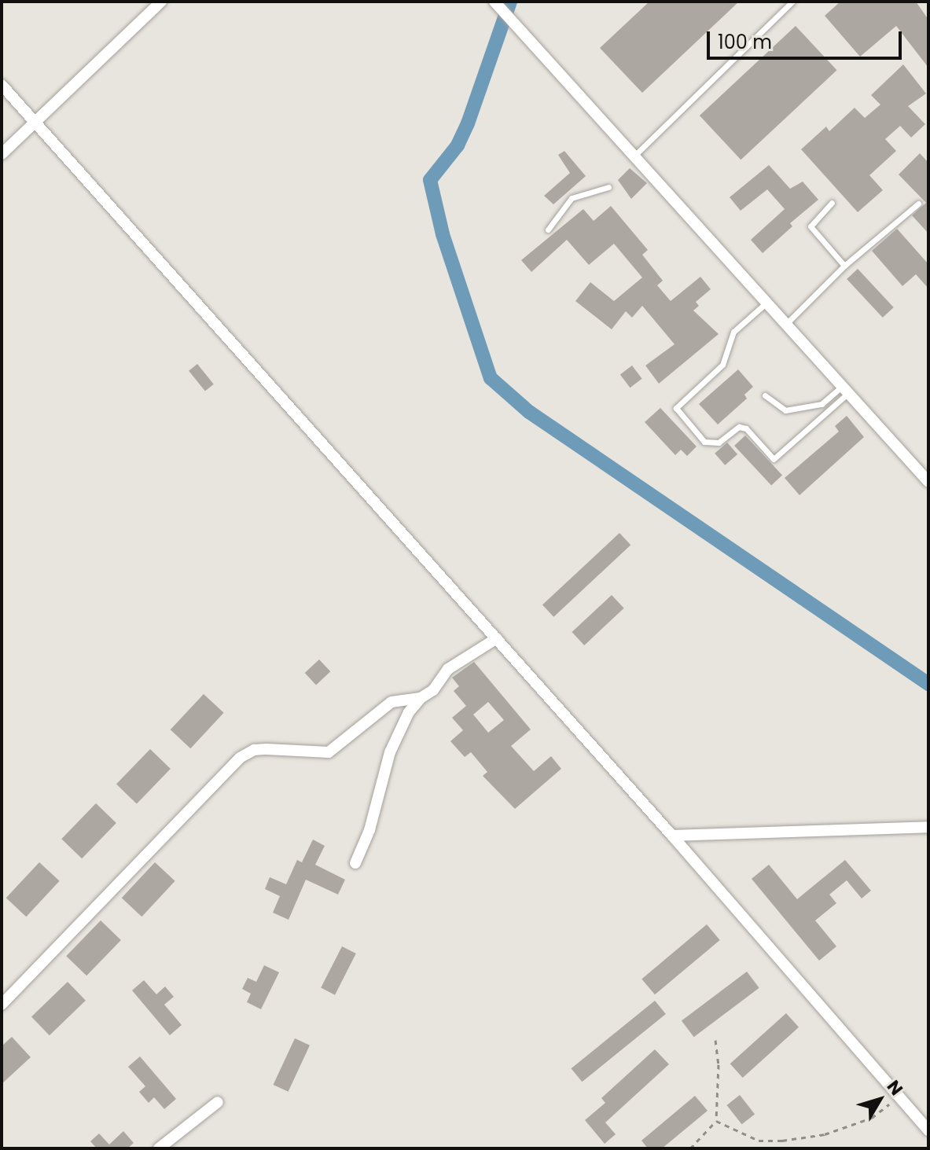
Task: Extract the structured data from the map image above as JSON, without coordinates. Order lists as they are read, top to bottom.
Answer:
{
  "scale_bar": "100 m",
  "north": "top right"
}
